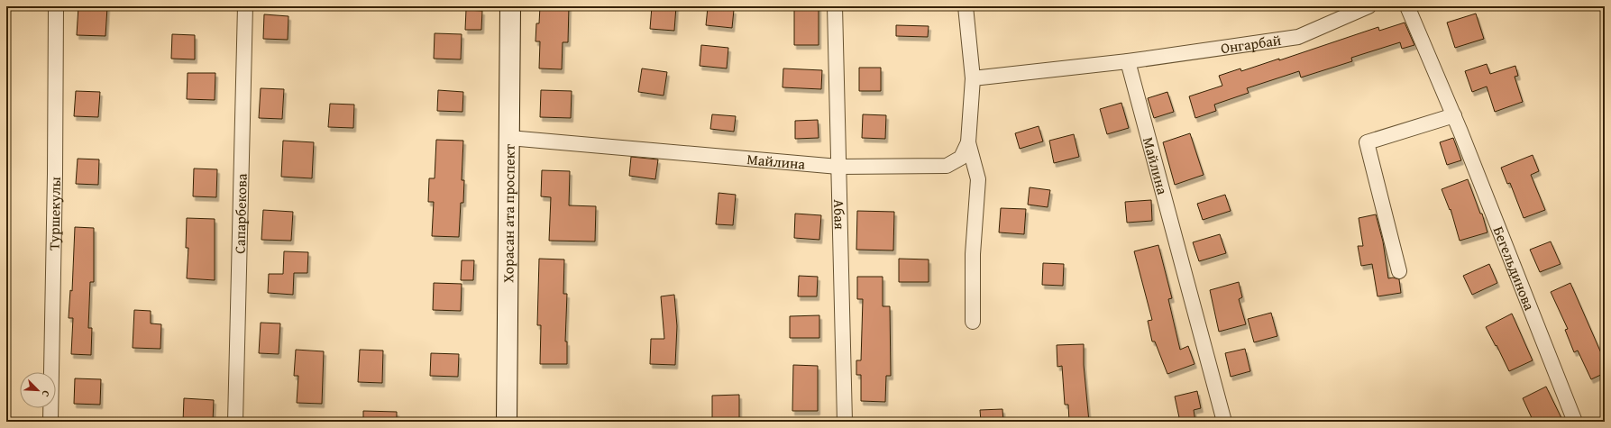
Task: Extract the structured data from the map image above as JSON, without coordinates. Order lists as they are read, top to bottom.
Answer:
{
  "streets": {
    "main road": ["Хорасан ата проспект"],
    "street": [
      "Онгарбай",
      "Майлина",
      "Туршекулы",
      "Сапарбекова",
      "Абая",
      "Бегельдинова"
    ]
  },
  "crossings": [
    ["Онгарбай", "Майлина"],
    ["Майлина", "Хорасан ата проспект"],
    ["Майлина", "Абая"]
  ],
  "north": "bottom right"
}
